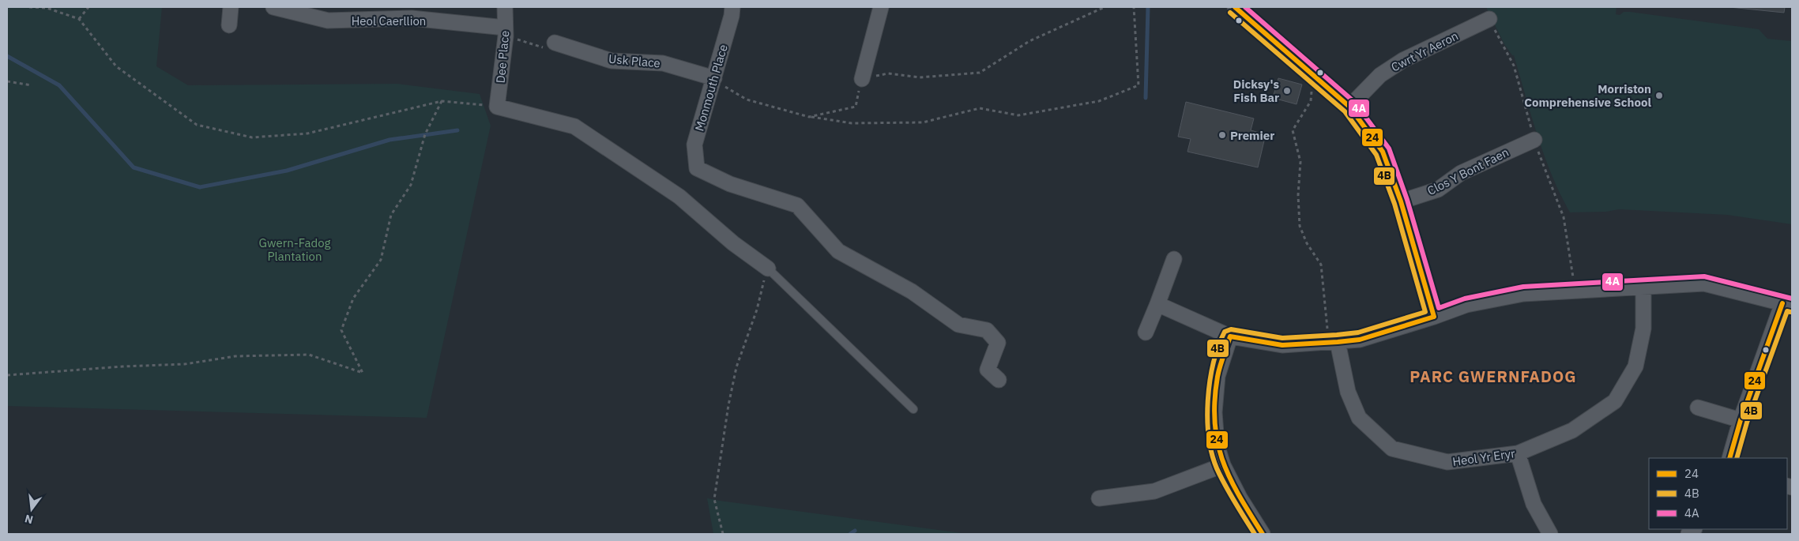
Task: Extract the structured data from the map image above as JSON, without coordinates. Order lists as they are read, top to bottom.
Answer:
{
  "streets": {
    "street": [
      "Heol Caerllion",
      "Cwrt Yr Aeron",
      "Dee Place",
      "Usk Place",
      "Monmouth Place",
      "Clos Y Bont Faen",
      "Heol Yr Eryr"
    ]
  },
  "crossings": [
    ["Heol Caerllion", "Dee Place"],
    ["Usk Place", "Monmouth Place"]
  ],
  "districts": ["PARC GWERNFADOG"],
  "parks": ["Gwern-Fadog Plantation"],
  "places": ["Dicksy's Fish Bar", "Morriston Comprehensive School", "Premier"],
  "lines": ["transit line 24", "transit line 4A", "transit line 4B"],
  "legend": ["24", "4B", "4A"],
  "north": "bottom"
}
